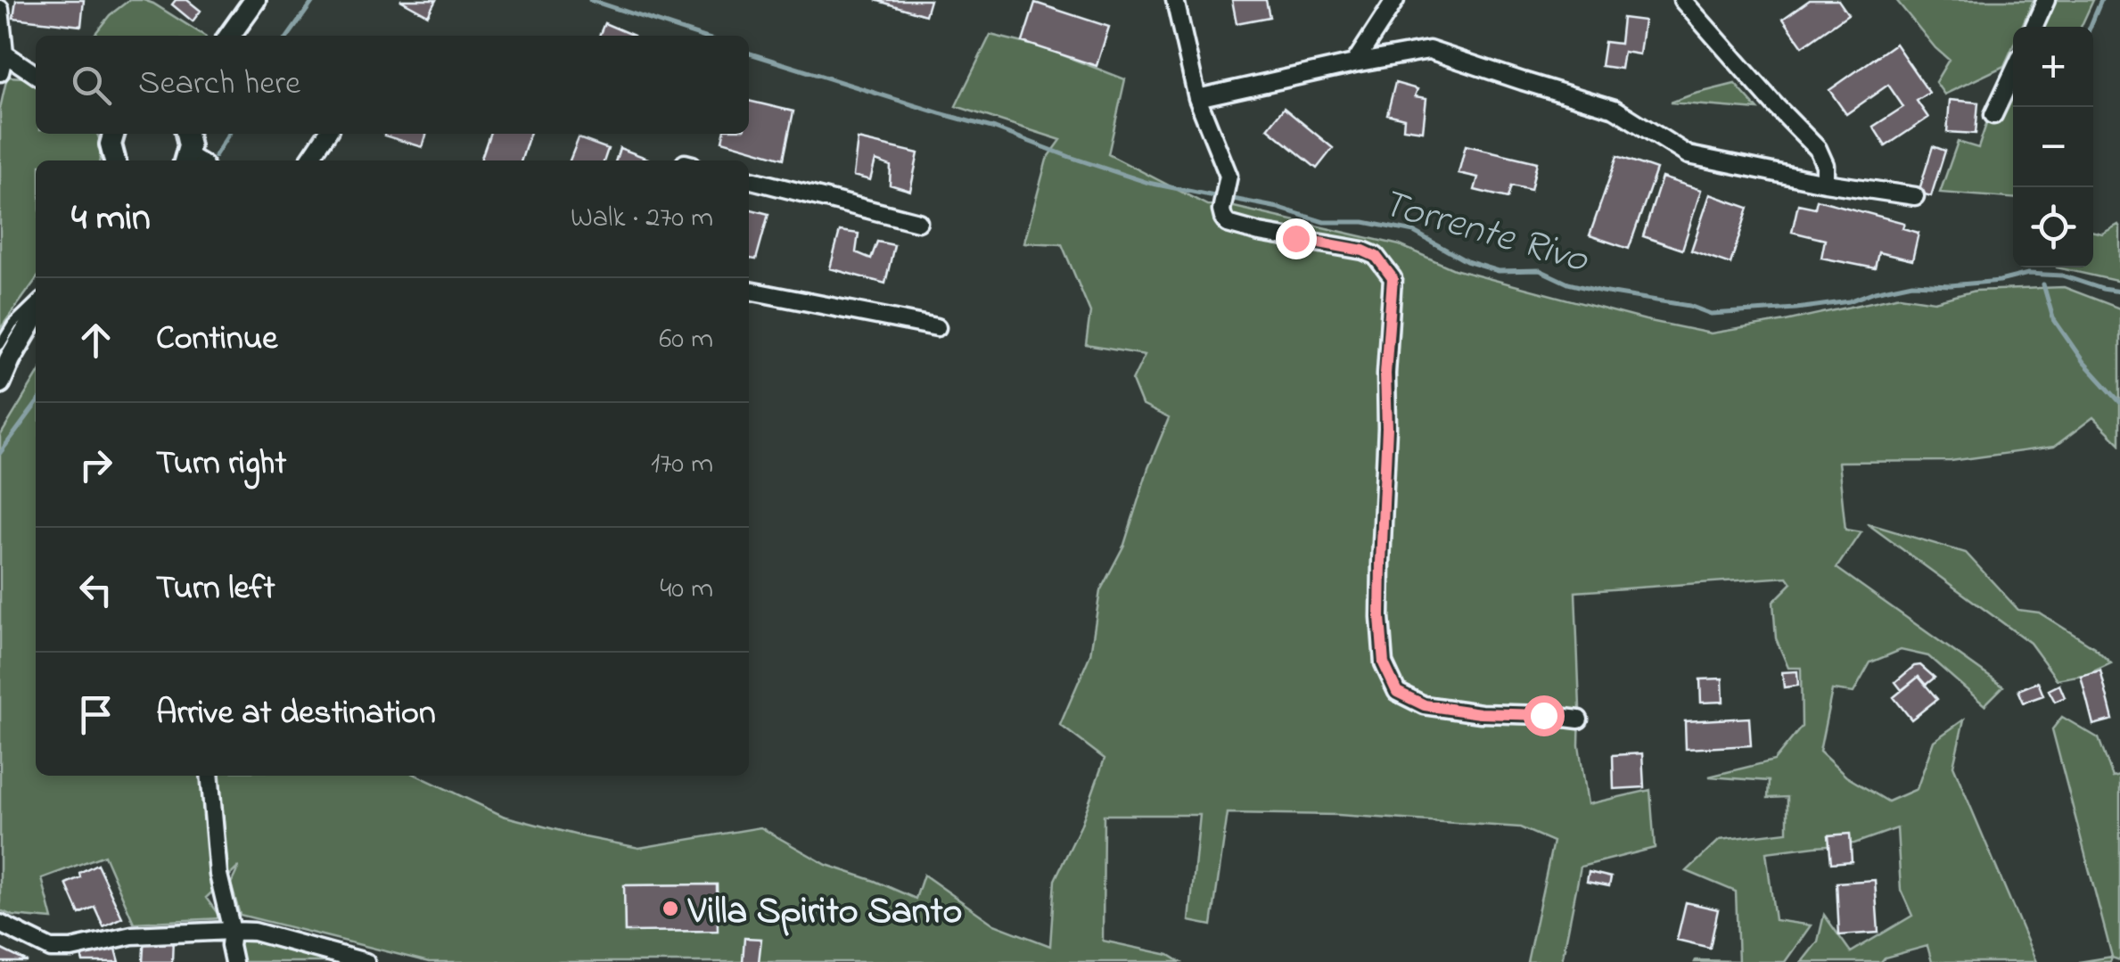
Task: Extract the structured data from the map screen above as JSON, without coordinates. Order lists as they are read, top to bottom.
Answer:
{
  "water": ["Torrente Rivo"],
  "places": ["Villa Spirito Santo"],
  "page": {
    "map_buttons": ["+", "−"],
    "search": "Search here",
    "heading": ["4 min", "Walk · 270 m"],
    "list": [
      ["Continue", "60 m"],
      ["Turn right", "170 m"],
      ["Turn left", "40 m"],
      "Arrive at destination"
    ]
  }
}
